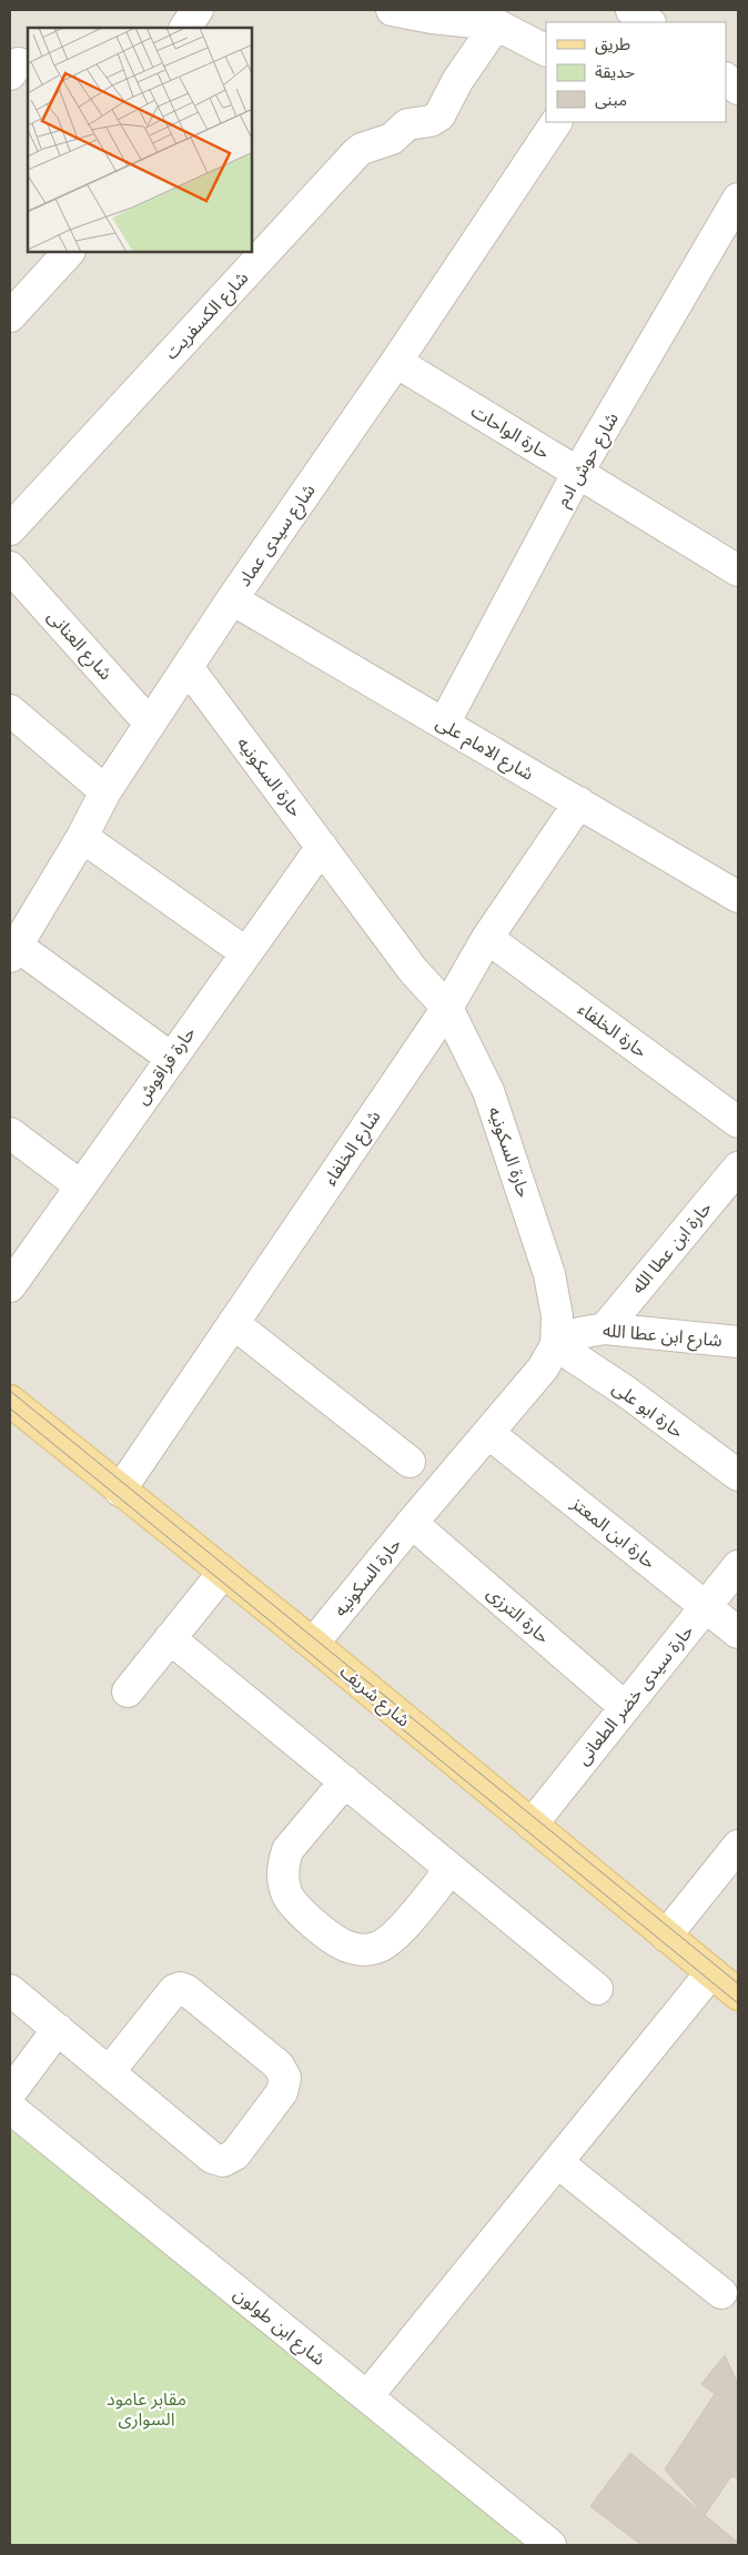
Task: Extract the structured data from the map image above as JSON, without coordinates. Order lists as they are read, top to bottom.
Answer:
{
  "streets": {
    "main road": ["شارع شريف"],
    "street": [
      "شارع الكسفريت",
      "حارة الواحات",
      "شارع حوش ادم",
      "شارع سيدى عماد",
      "شارع العنانى",
      "شارع الامام على",
      "حارة السكونيه",
      "حارة الخلفاء",
      "حارة قراقوش",
      "شارع الخلفاء",
      "حارة ابن عطا الله",
      "شارع ابن عطا الله",
      "حارة ابو على",
      "حارة ابن المعتز",
      "حارة الترزى",
      "حارة سيدى خضر الطعانى",
      "شارع ابن طولون"
    ]
  },
  "crossings": [
    ["حارة الواحات", "شارع حوش ادم"],
    ["حارة الواحات", "شارع سيدى عماد"],
    ["شارع حوش ادم", "شارع الامام على"],
    ["شارع سيدى عماد", "شارع العنانى"],
    ["شارع سيدى عماد", "شارع الامام على"],
    ["شارع سيدى عماد", "حارة السكونيه"],
    ["شارع الامام على", "شارع الخلفاء"],
    ["حارة السكونيه", "حارة قراقوش"],
    ["حارة السكونيه", "شارع الخلفاء"],
    ["حارة السكونيه", "شارع ابن عطا الله"],
    ["حارة السكونيه", "حارة ابو على"],
    ["حارة السكونيه", "حارة ابن المعتز"],
    ["حارة السكونيه", "حارة الترزى"],
    ["حارة السكونيه", "شارع شريف"],
    ["حارة الخلفاء", "شارع الخلفاء"],
    ["شارع الخلفاء", "شارع شريف"],
    ["حارة ابن عطا الله", "شارع ابن عطا الله"],
    ["شارع ابن عطا الله", "حارة ابو على"],
    ["حارة ابن المعتز", "حارة سيدى خضر الطعانى"],
    ["حارة الترزى", "حارة سيدى خضر الطعانى"],
    ["حارة سيدى خضر الطعانى", "شارع شريف"]
  ],
  "parks": ["مقابر عامود السوارى"],
  "legend": ["طريق", "حديقة", "مبنى"]
}
